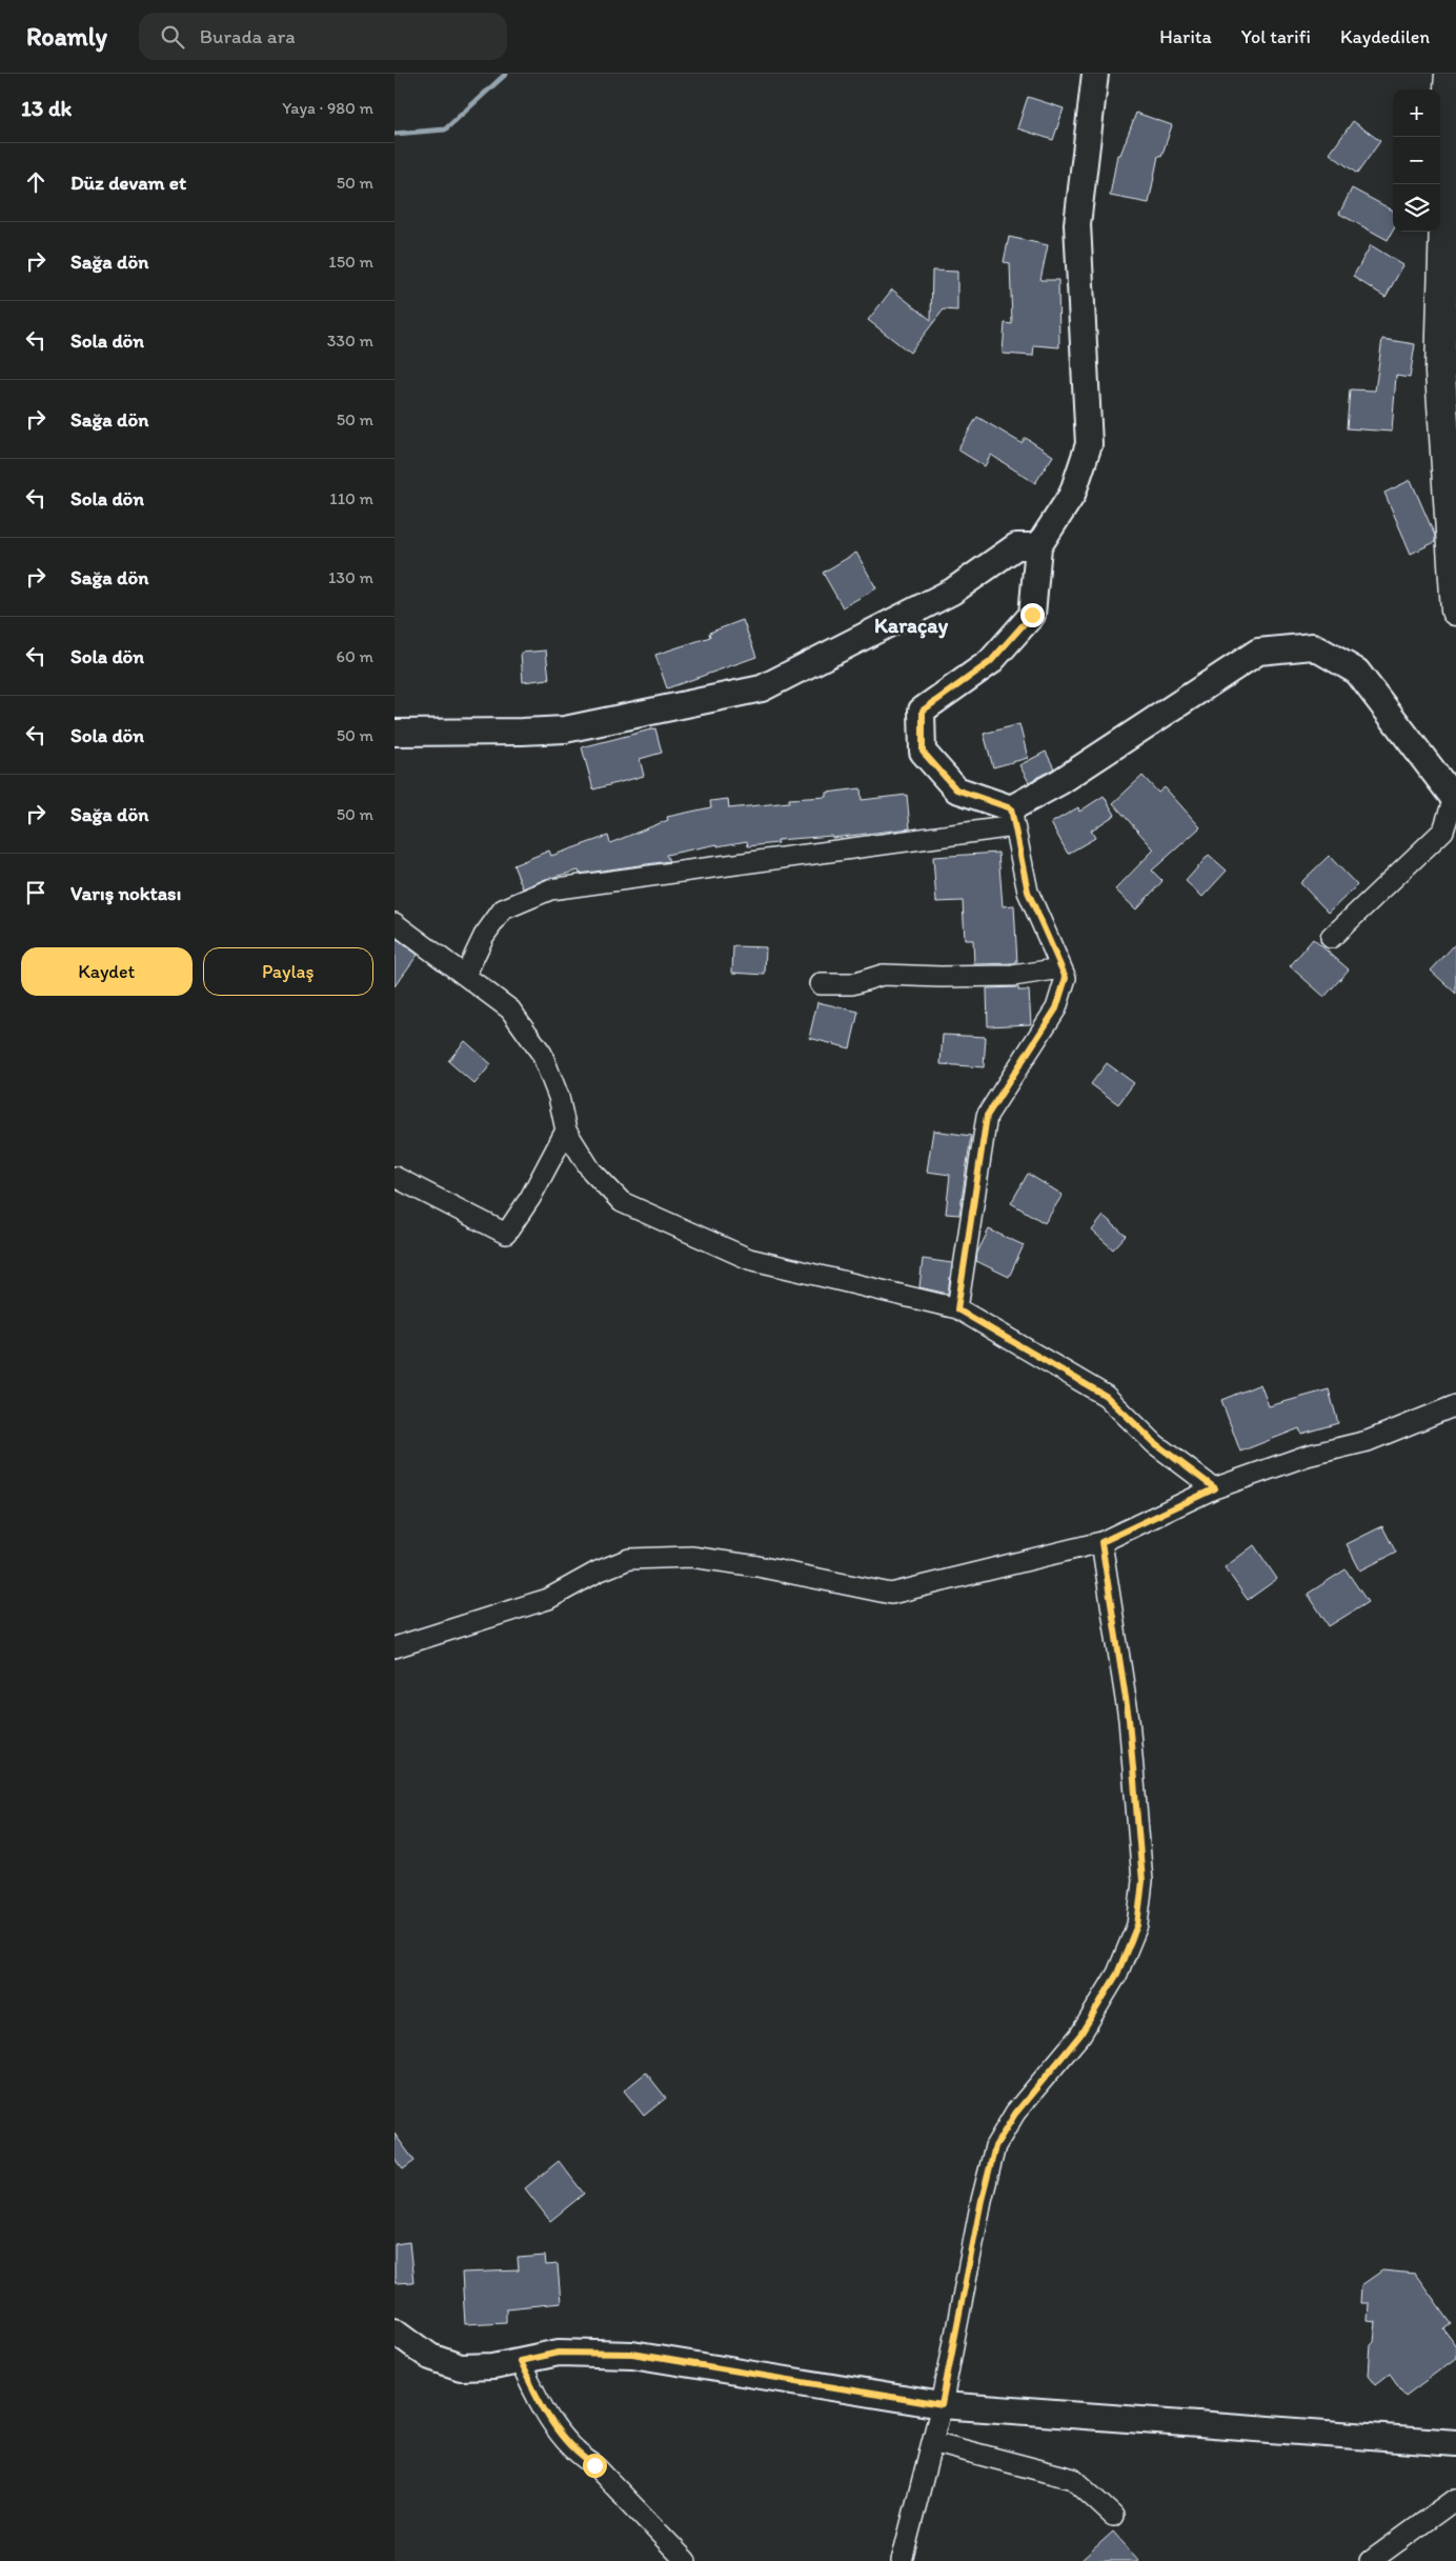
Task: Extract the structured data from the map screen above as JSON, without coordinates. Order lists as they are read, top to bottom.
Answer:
{
  "districts": ["Karaçay"],
  "page": {
    "header": "Roamly",
    "search": "Burada ara",
    "nav": ["Harita", "Yol tarifi", "Kaydedilen"],
    "heading": ["13 dk", "Yaya · 980 m"],
    "map_buttons": ["+", "−"],
    "list": [
      ["Düz devam et", "50 m"],
      ["Sağa dön", "150 m"],
      ["Sola dön", "330 m"],
      ["Sağa dön", "50 m"],
      ["Sola dön", "110 m"],
      ["Sağa dön", "130 m"],
      ["Sola dön", "60 m"],
      ["Sola dön", "50 m"],
      ["Sağa dön", "50 m"],
      "Varış noktası"
    ],
    "buttons": ["Kaydet", "Paylaş"]
  }
}
